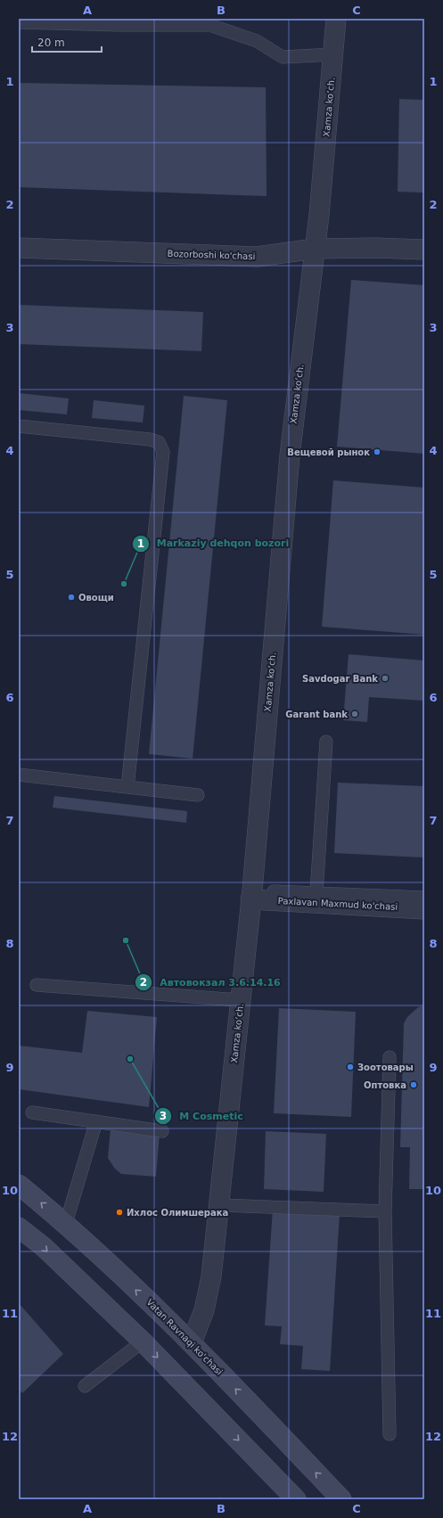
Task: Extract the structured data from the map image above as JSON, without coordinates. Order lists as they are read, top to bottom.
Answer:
{
  "streets": {
    "main road": ["Vatan Ravnaqi ko'chasi"],
    "street": ["Xamza ko‘ch.", "Bozorboshi ko'chasi", "Paxlavan Maxmud ko'chasi"]
  },
  "crossings": [
    ["Xamza ko‘ch.", "Bozorboshi ko'chasi"],
    ["Xamza ko‘ch.", "Paxlavan Maxmud ko'chasi"],
    ["Xamza ko‘ch.", "Vatan Ravnaqi ko'chasi"]
  ],
  "places": [
    "Вещевой рынок",
    "Markaziy dehqon bozori",
    "Овощи",
    "Savdogar Bank",
    "Garant bank",
    "Автовокзал 3.6.14.16",
    "M Cosmetic",
    "Зоотовары",
    "Оптовка",
    "Ихлос Олимшерака"
  ],
  "scale_bar": "20 m",
  "grid": {
    "columns": ["A", "B", "C"],
    "rows": [
      "1",
      "2",
      "3",
      "4",
      "5",
      "6",
      "7",
      "8",
      "9",
      "10",
      "11",
      "12"
    ]
  }
}
